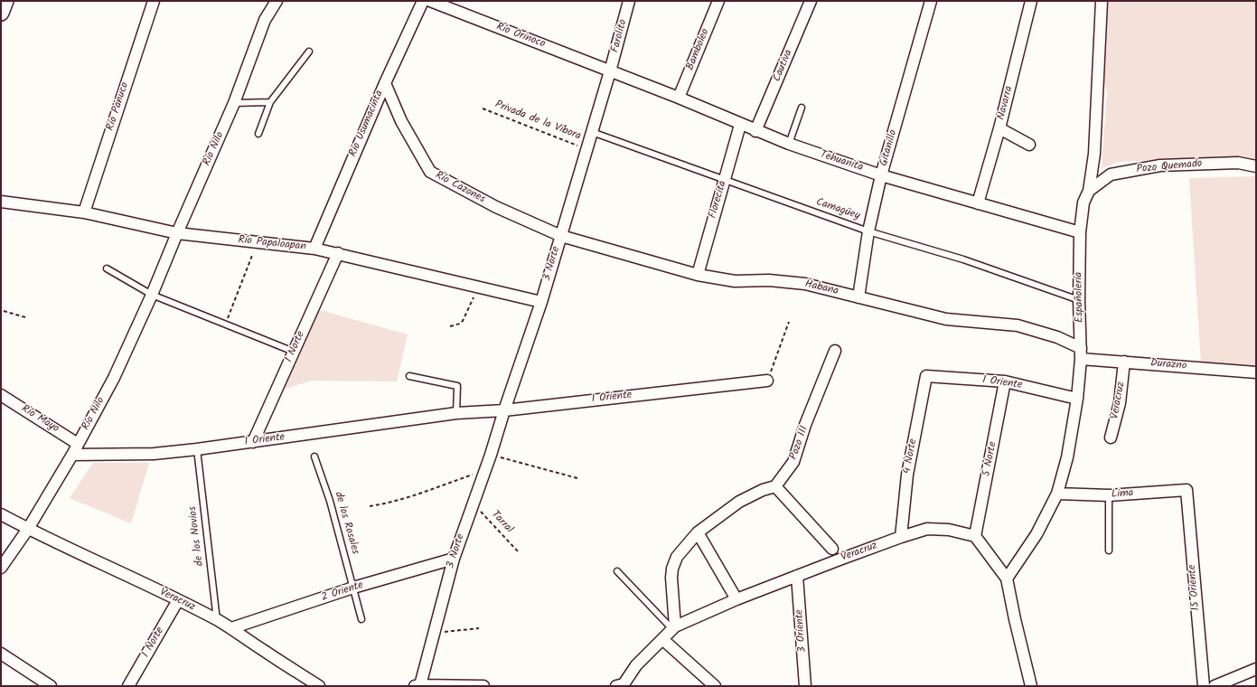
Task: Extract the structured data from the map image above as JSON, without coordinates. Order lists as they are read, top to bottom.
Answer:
{
  "streets": {
    "street": [
      "Río Orinoco",
      "Farolito",
      "Bamboleo",
      "Cautiva",
      "Navarra",
      "Río Pánuco",
      "Río Usumacinta",
      "Gitanillo",
      "Río Nilo",
      "Tehuanita",
      "Pozo Quemado",
      "Río Cazones",
      "Florecita",
      "Río Papaloapan",
      "3 Norte",
      "Habana",
      "Españolería",
      "1 Norte",
      "Durazno",
      "1 Oriente",
      "Veracruz",
      "Río Mayo",
      "Pozo 111",
      "4 Norte",
      "5 Norte",
      "Lima",
      "15 Oriente",
      "2 Oriente",
      "3 Oriente"
    ],
    "lane": ["Camagüey", "de los Rosales", "de los Novios"],
    "path": ["Privada de la Víbora", "Tarral"]
  },
  "crossings": [
    ["Río Orinoco", "Farolito"],
    ["Río Orinoco", "Tehuanita"],
    ["Río Orinoco", "3 Norte"],
    ["Farolito", "Tehuanita"],
    ["Farolito", "3 Norte"],
    ["Bamboleo", "Tehuanita"],
    ["Cautiva", "Tehuanita"],
    ["Navarra", "Tehuanita"],
    ["Río Pánuco", "Río Papaloapan"],
    ["Privada de la Víbora", "3 Norte"],
    ["Río Usumacinta", "Río Cazones"],
    ["Río Usumacinta", "Río Papaloapan"],
    ["Gitanillo", "Tehuanita"],
    ["Gitanillo", "Camagüey"],
    ["Gitanillo", "Habana"],
    ["Río Nilo", "Río Papaloapan"],
    ["Río Nilo", "1 Oriente"],
    ["Río Nilo", "Veracruz"],
    ["Río Nilo", "Río Mayo"],
    ["Tehuanita", "Florecita"],
    ["Tehuanita", "3 Norte"],
    ["Tehuanita", "Españolería"],
    ["Pozo Quemado", "Españolería"],
    ["Río Cazones", "3 Norte"],
    ["Río Cazones", "Habana"],
    ["Florecita", "Camagüey"],
    ["Florecita", "Habana"],
    ["Camagüey", "3 Norte"],
    ["Camagüey", "Españolería"],
    ["Río Papaloapan", "3 Norte"],
    ["Río Papaloapan", "1 Norte"],
    ["3 Norte", "Habana"],
    ["3 Norte", "1 Oriente"],
    ["3 Norte", "Tarral"],
    ["3 Norte", "2 Oriente"],
    ["Habana", "Españolería"],
    ["Habana", "Durazno"],
    ["Españolería", "Durazno"],
    ["Españolería", "1 Oriente"],
    ["Españolería", "Lima"],
    ["1 Norte", "1 Oriente"],
    ["1 Norte", "Veracruz"],
    ["Durazno", "Veracruz"],
    ["1 Oriente", "4 Norte"],
    ["1 Oriente", "5 Norte"],
    ["1 Oriente", "de los Novios"],
    ["Veracruz", "Pozo 111"],
    ["Veracruz", "4 Norte"],
    ["Veracruz", "5 Norte"],
    ["Veracruz", "de los Novios"],
    ["Veracruz", "2 Oriente"],
    ["Veracruz", "3 Oriente"],
    ["Lima", "15 Oriente"],
    ["de los Rosales", "2 Oriente"]
  ]
}
